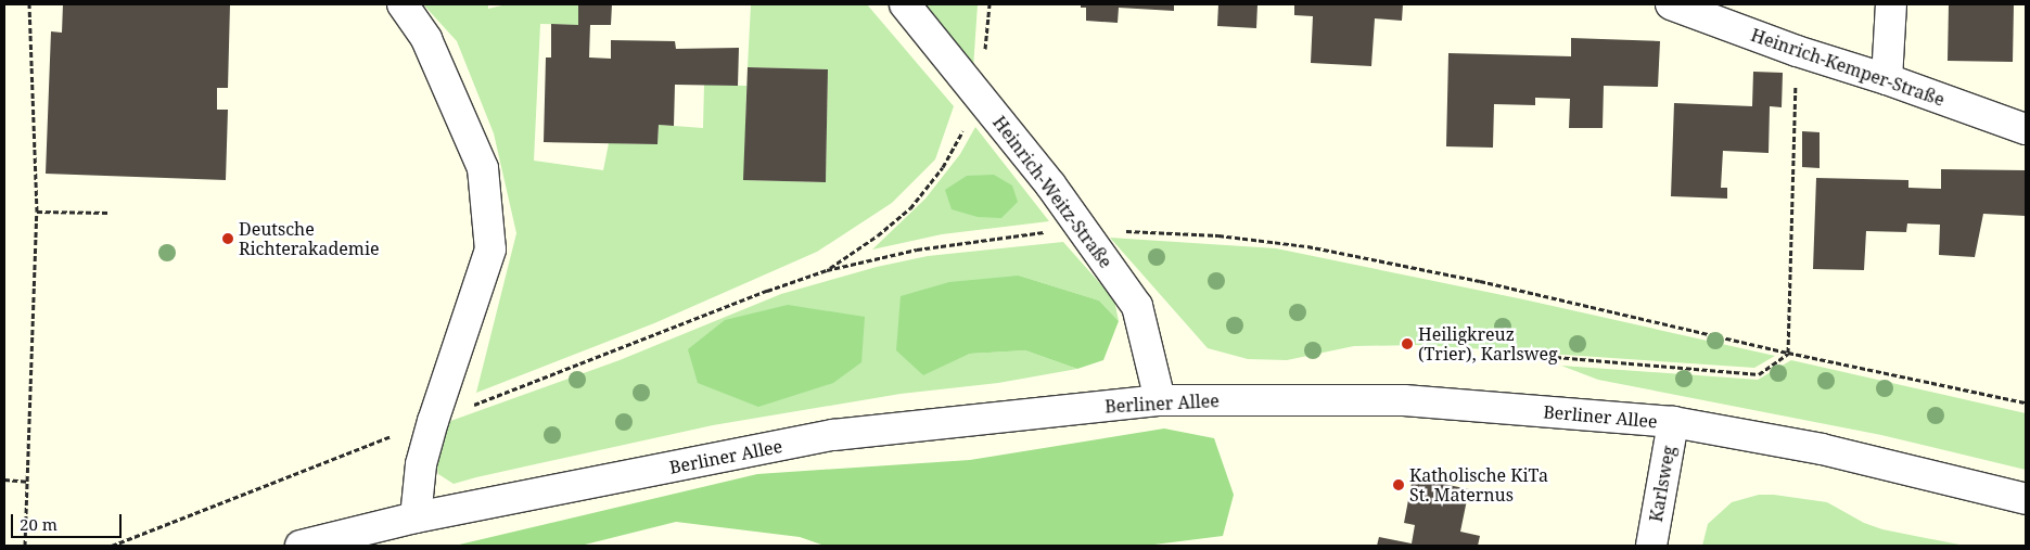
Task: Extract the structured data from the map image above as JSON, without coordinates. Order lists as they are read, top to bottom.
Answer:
{
  "streets": {
    "street": [
      "Heinrich-Kemper-Straße",
      "Heinrich-Weitz-Straße",
      "Berliner Allee",
      "Karlsweg"
    ]
  },
  "crossings": [
    ["Heinrich-Weitz-Straße", "Berliner Allee"],
    ["Berliner Allee", "Karlsweg"]
  ],
  "places": ["Deutsche Richterakademie", "Heiligkreuz (Trier), Karlsweg", "Katholische KiTa St. Maternus"],
  "scale_bar": "20 m"
}
